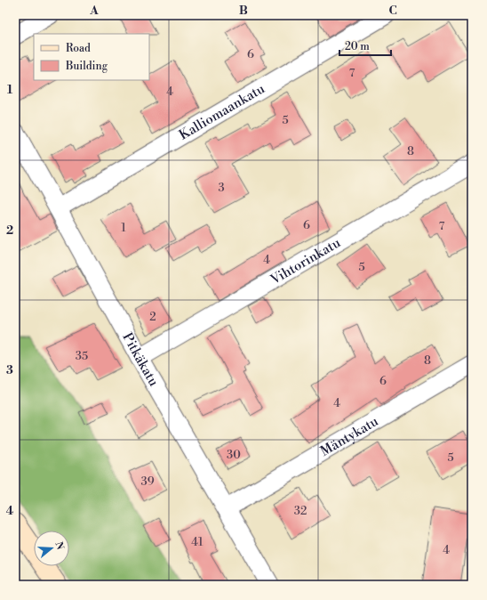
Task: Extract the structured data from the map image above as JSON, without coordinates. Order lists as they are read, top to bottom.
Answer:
{
  "streets": {
    "street": [
      "Kalliomaankatu",
      "Vihtorinkatu",
      "Pitkäkatu",
      "Mäntykatu"
    ]
  },
  "crossings": [
    ["Kalliomaankatu", "Pitkäkatu"],
    ["Vihtorinkatu", "Pitkäkatu"],
    ["Pitkäkatu", "Mäntykatu"]
  ],
  "house_numbers": [
    "6",
    "7",
    "4",
    "5",
    "8",
    "3",
    "6",
    "7",
    "1",
    "4",
    "5",
    "2",
    "35",
    "8",
    "6",
    "4",
    "30",
    "5",
    "39",
    "32",
    "41",
    "4"
  ],
  "legend": ["Road", "Building"],
  "scale_bar": "20 m",
  "north": "right",
  "grid": {
    "columns": ["A", "B", "C"],
    "rows": [
      "1",
      "2",
      "3",
      "4"
    ]
  }
}
